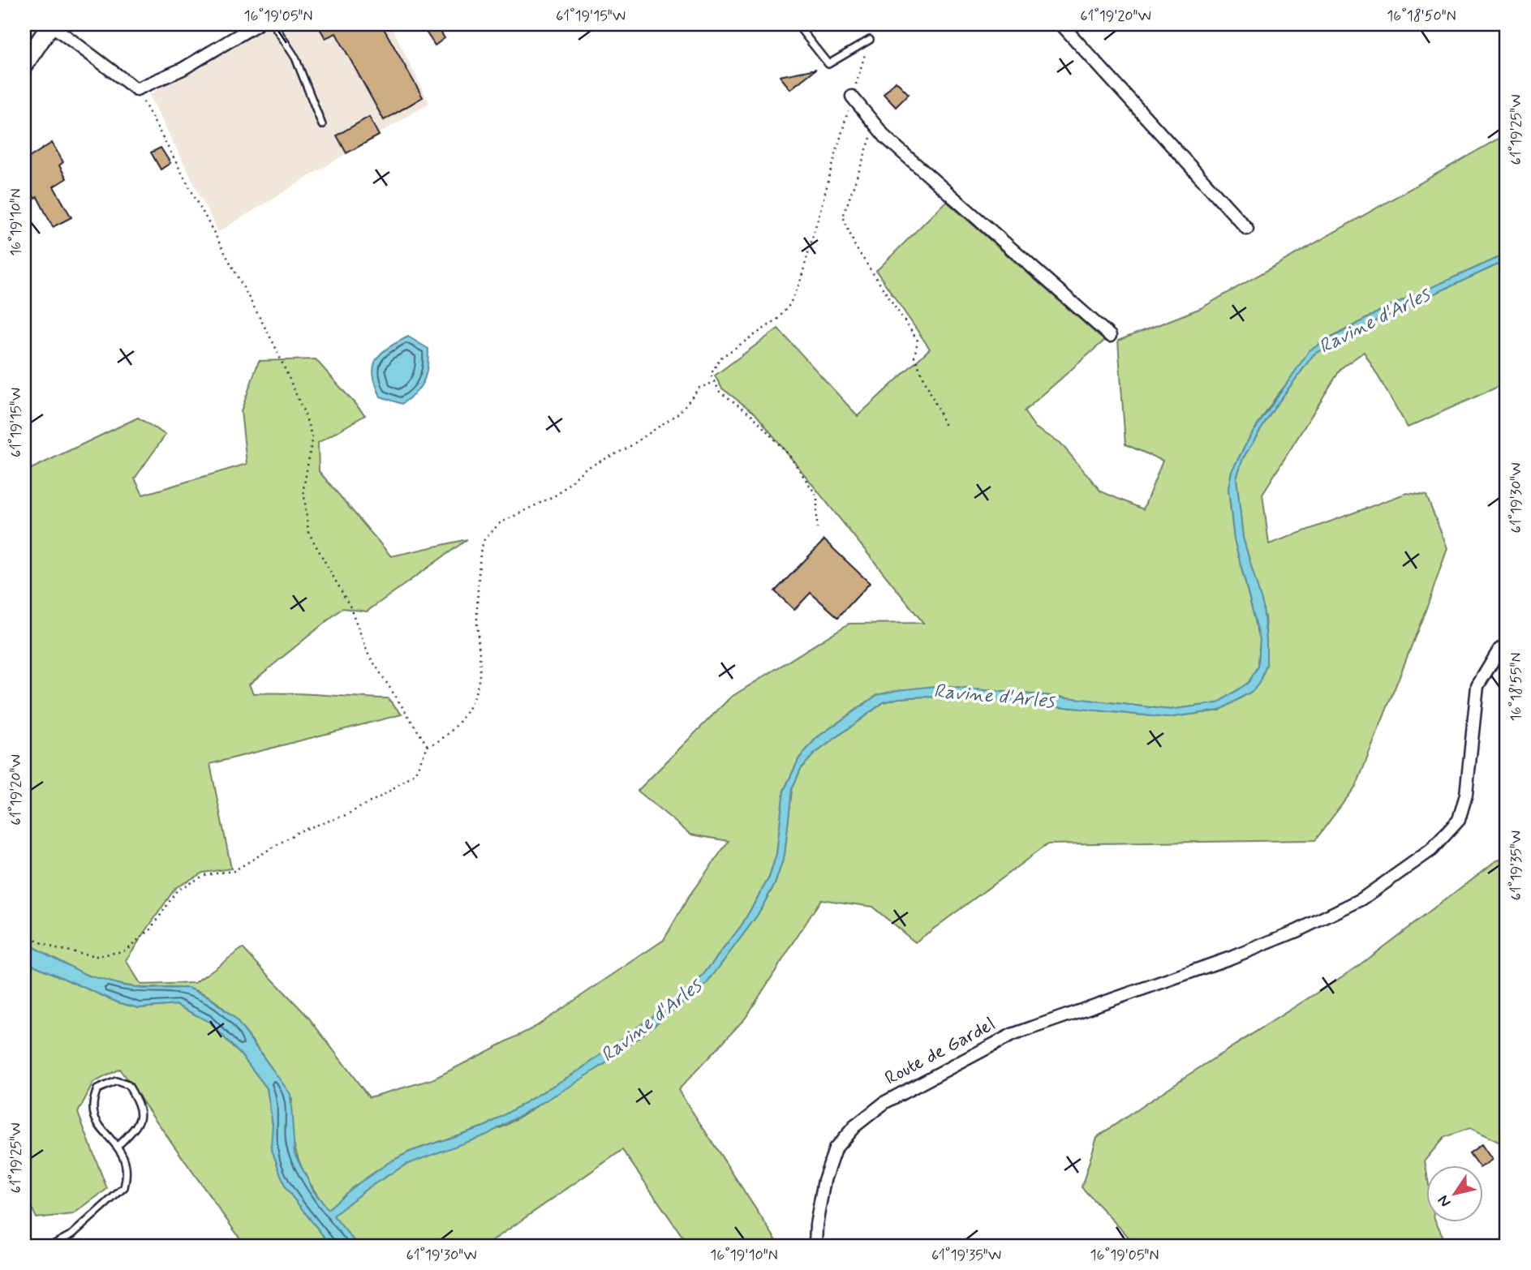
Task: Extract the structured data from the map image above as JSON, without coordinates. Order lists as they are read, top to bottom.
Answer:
{
  "streets": {
    "street": ["Route de Gardel"]
  },
  "water": ["Ravine d'Arles"],
  "north": "bottom left",
  "coordinates": [
    "16°19'05\"N",
    "61°19'15\"W",
    "61°19'20\"W",
    "16°18'50\"N",
    "61°19'25\"W",
    "16°19'10\"N",
    "61°19'30\"W",
    "16°18'55\"N",
    "61°19'35\"W"
  ]
}
